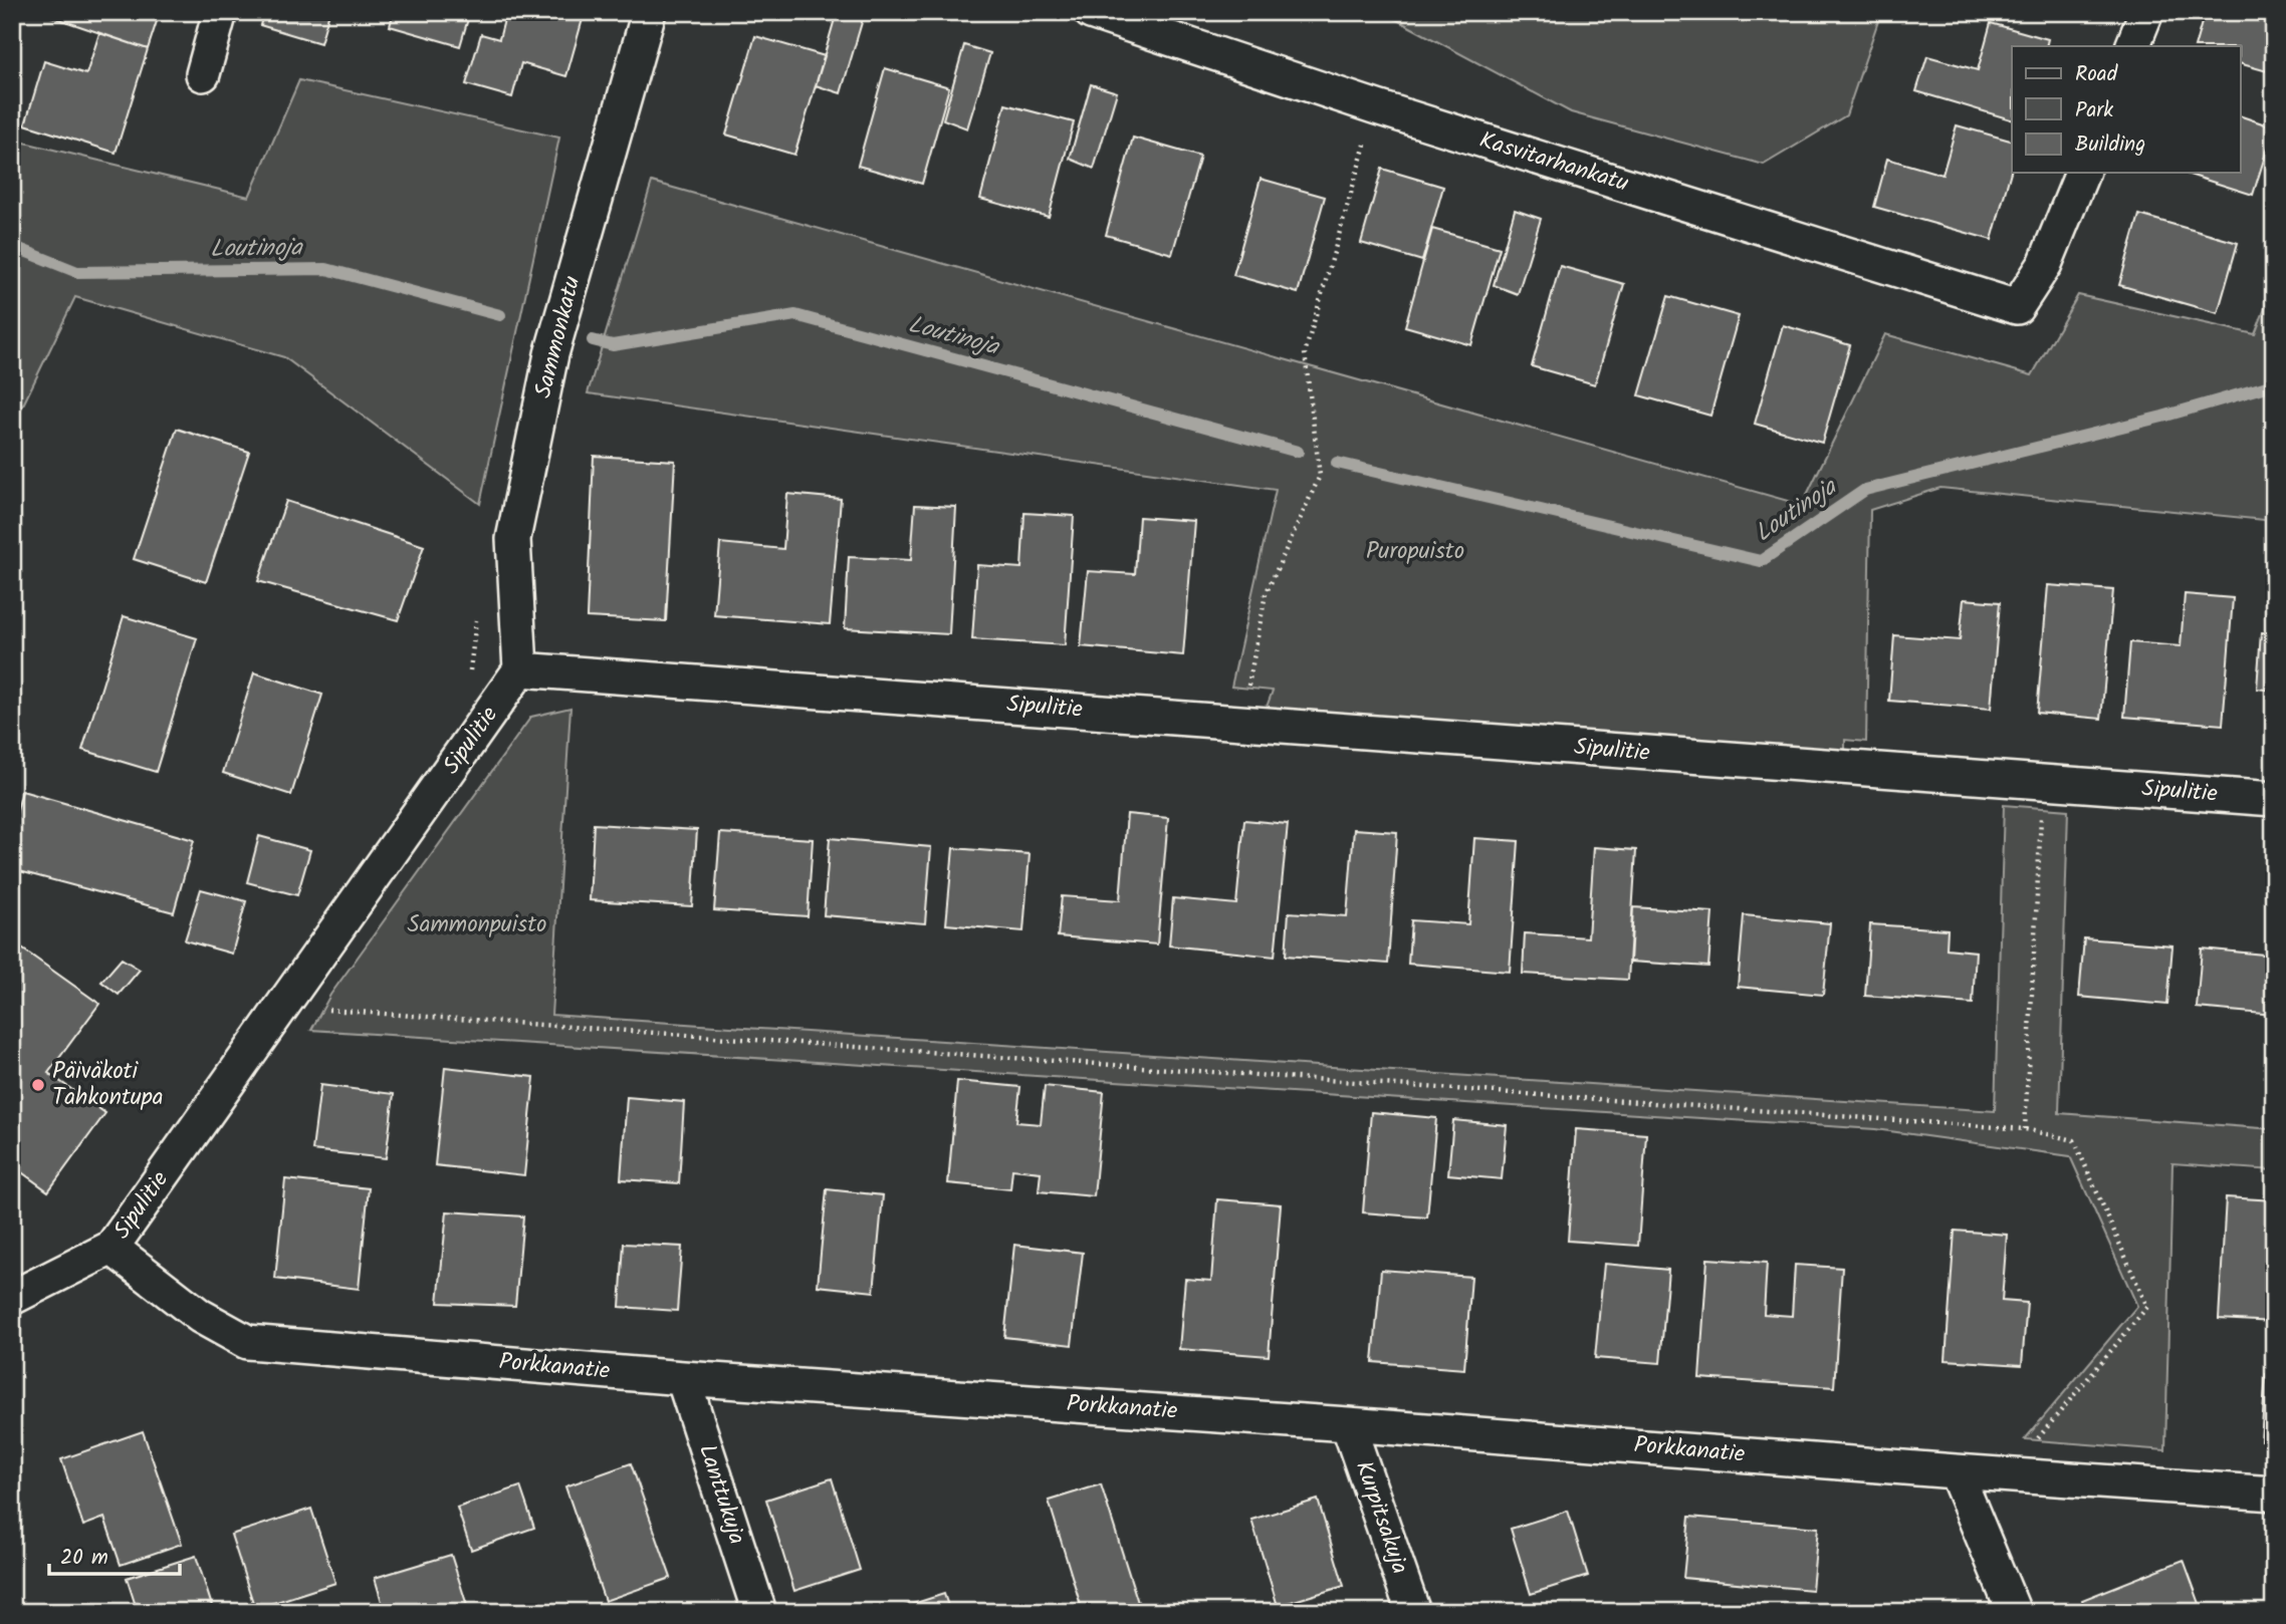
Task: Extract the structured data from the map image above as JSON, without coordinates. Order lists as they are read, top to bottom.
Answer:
{
  "streets": {
    "street": [
      "Kasvitarhankatu",
      "Sammonkatu",
      "Sipulitie",
      "Porkkanatie",
      "Lanttukuja",
      "Kurpitsakuja"
    ]
  },
  "crossings": [
    ["Sammonkatu", "Sipulitie"],
    ["Sipulitie", "Porkkanatie"],
    ["Porkkanatie", "Lanttukuja"],
    ["Porkkanatie", "Kurpitsakuja"]
  ],
  "water": ["Loutinoja"],
  "parks": ["Puropuisto", "Sammonpuisto"],
  "places": ["Päiväkoti Tahkontupa"],
  "legend": ["Road", "Park", "Building"],
  "scale_bar": "20 m"
}
